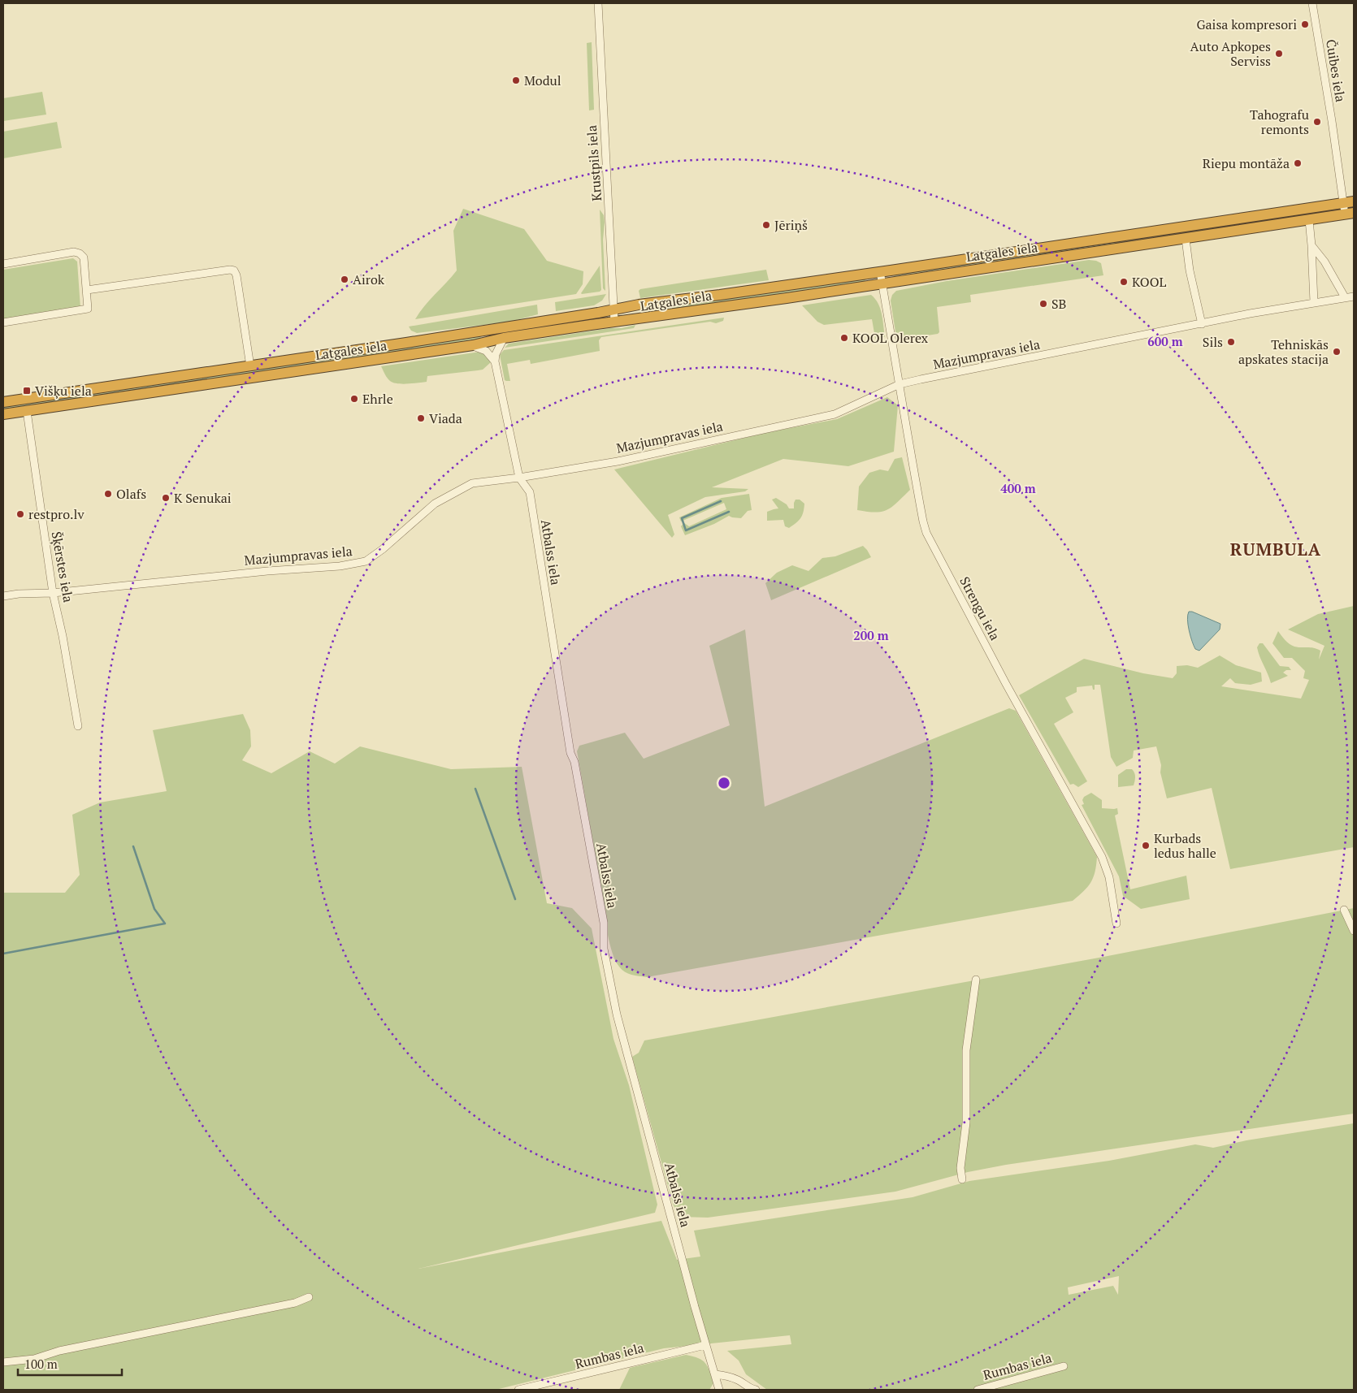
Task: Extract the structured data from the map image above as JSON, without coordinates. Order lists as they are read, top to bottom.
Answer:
{
  "streets": {
    "highway": ["Latgales iela"],
    "street": [
      "Čuibes iela",
      "Krustpils iela",
      "Mazjumpravas iela",
      "Atbalss iela",
      "Šķērstes iela",
      "Strengu iela",
      "Rumbas iela"
    ]
  },
  "crossings": [
    ["Čuibes iela", "Latgales iela"],
    ["Krustpils iela", "Latgales iela"],
    ["Latgales iela", "Atbalss iela"],
    ["Latgales iela", "Šķērstes iela"],
    ["Latgales iela", "Strengu iela"],
    ["Mazjumpravas iela", "Atbalss iela"],
    ["Mazjumpravas iela", "Šķērstes iela"],
    ["Mazjumpravas iela", "Strengu iela"],
    ["Atbalss iela", "Rumbas iela"]
  ],
  "districts": ["RUMBULA"],
  "places": {
    "other": [
      "Gaisa kompresori",
      "Auto Apkopes Serviss",
      "Modul",
      "Tahografu remonts",
      "Riepu montāža",
      "Jēriņš",
      "Airok",
      "KOOL",
      "SB",
      "KOOL Olerex",
      "Sils",
      "Tehniskās apskates stacija",
      "Ehrle",
      "Viada",
      "Olafs",
      "K Senukai",
      "restpro.lv",
      "Kurbads ledus halle"
    ],
    "transit": ["Višķu iela"]
  },
  "scale_bar": "100 m",
  "rings": ["600 m", "400 m", "200 m"]
}
